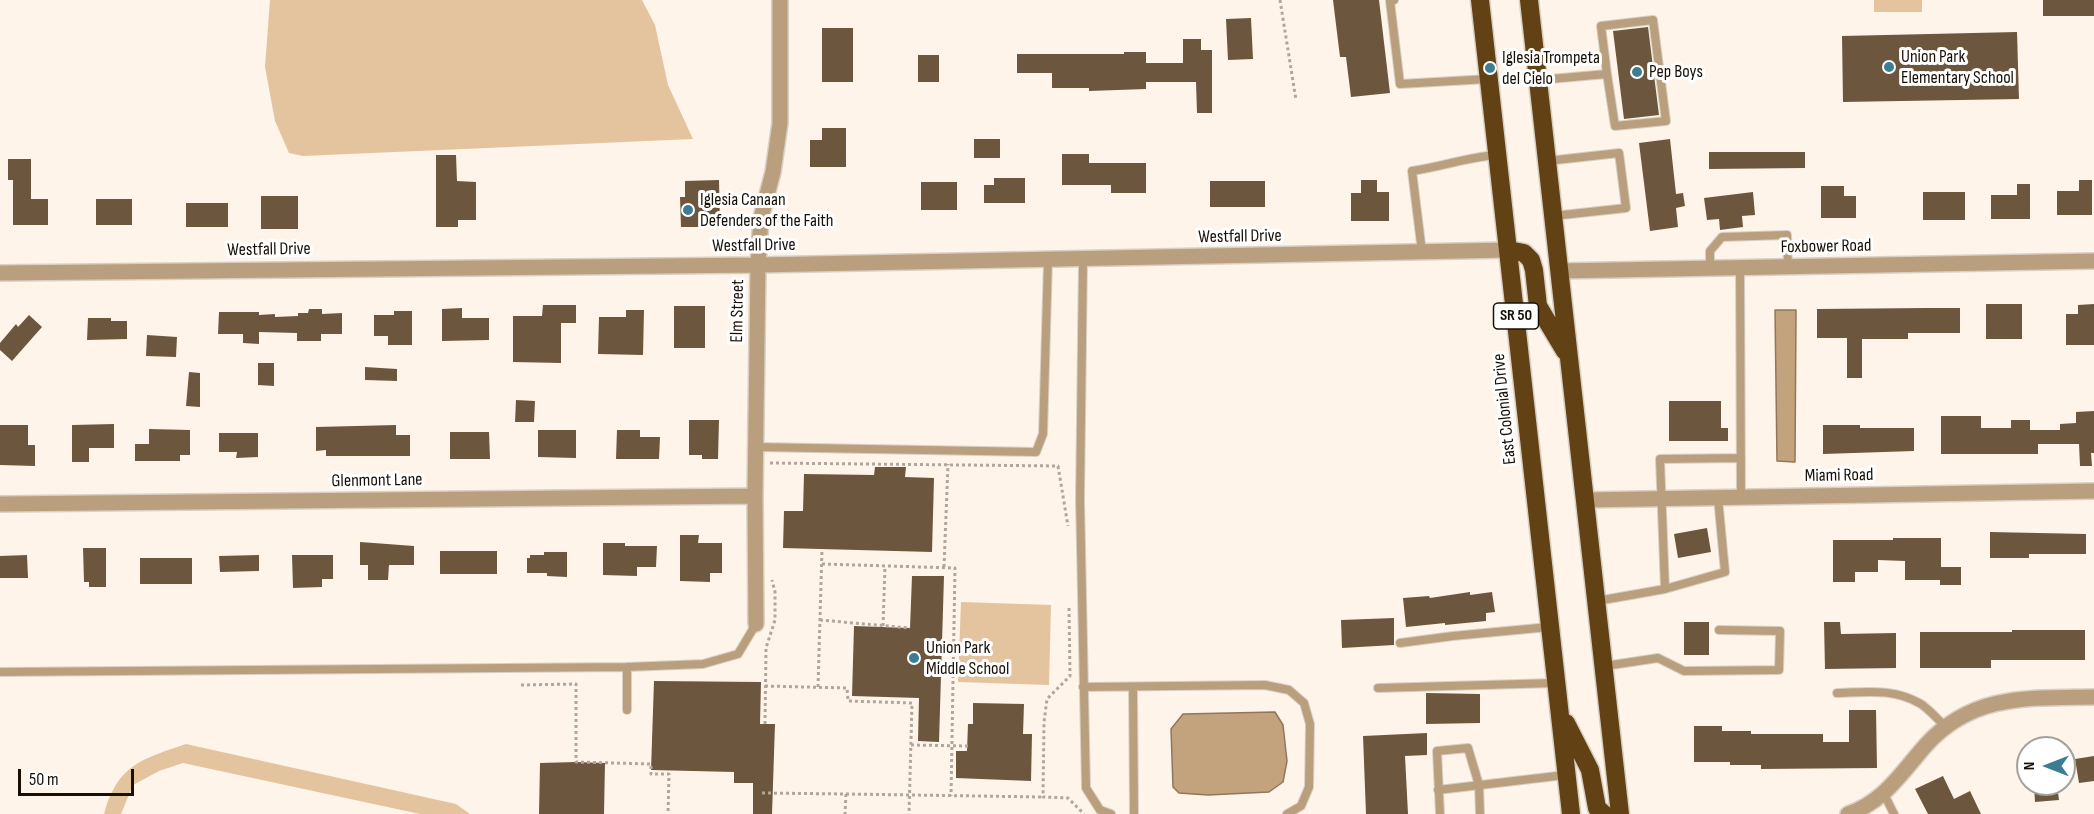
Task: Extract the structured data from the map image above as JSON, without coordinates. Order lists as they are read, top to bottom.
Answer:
{
  "streets": {
    "highway": ["SR 50", "East Colonial Drive"],
    "street": [
      "Westfall Drive",
      "Foxbower Road",
      "Elm Street",
      "Miami Road",
      "Glenmont Lane"
    ]
  },
  "crossings": [
    ["Westfall Drive", "Elm Street"],
    ["Westfall Drive", "East Colonial Drive"],
    ["Foxbower Road", "SR 50"],
    ["Elm Street", "Glenmont Lane"],
    ["SR 50", "Miami Road"]
  ],
  "places": [
    "Union Park Elementary School",
    "Iglesia Trompeta del Cielo",
    "Pep Boys",
    "Iglesia Canaan Defenders of the Faith",
    "Union Park Middle School"
  ],
  "scale_bar": "50 m",
  "north": "left"
}
